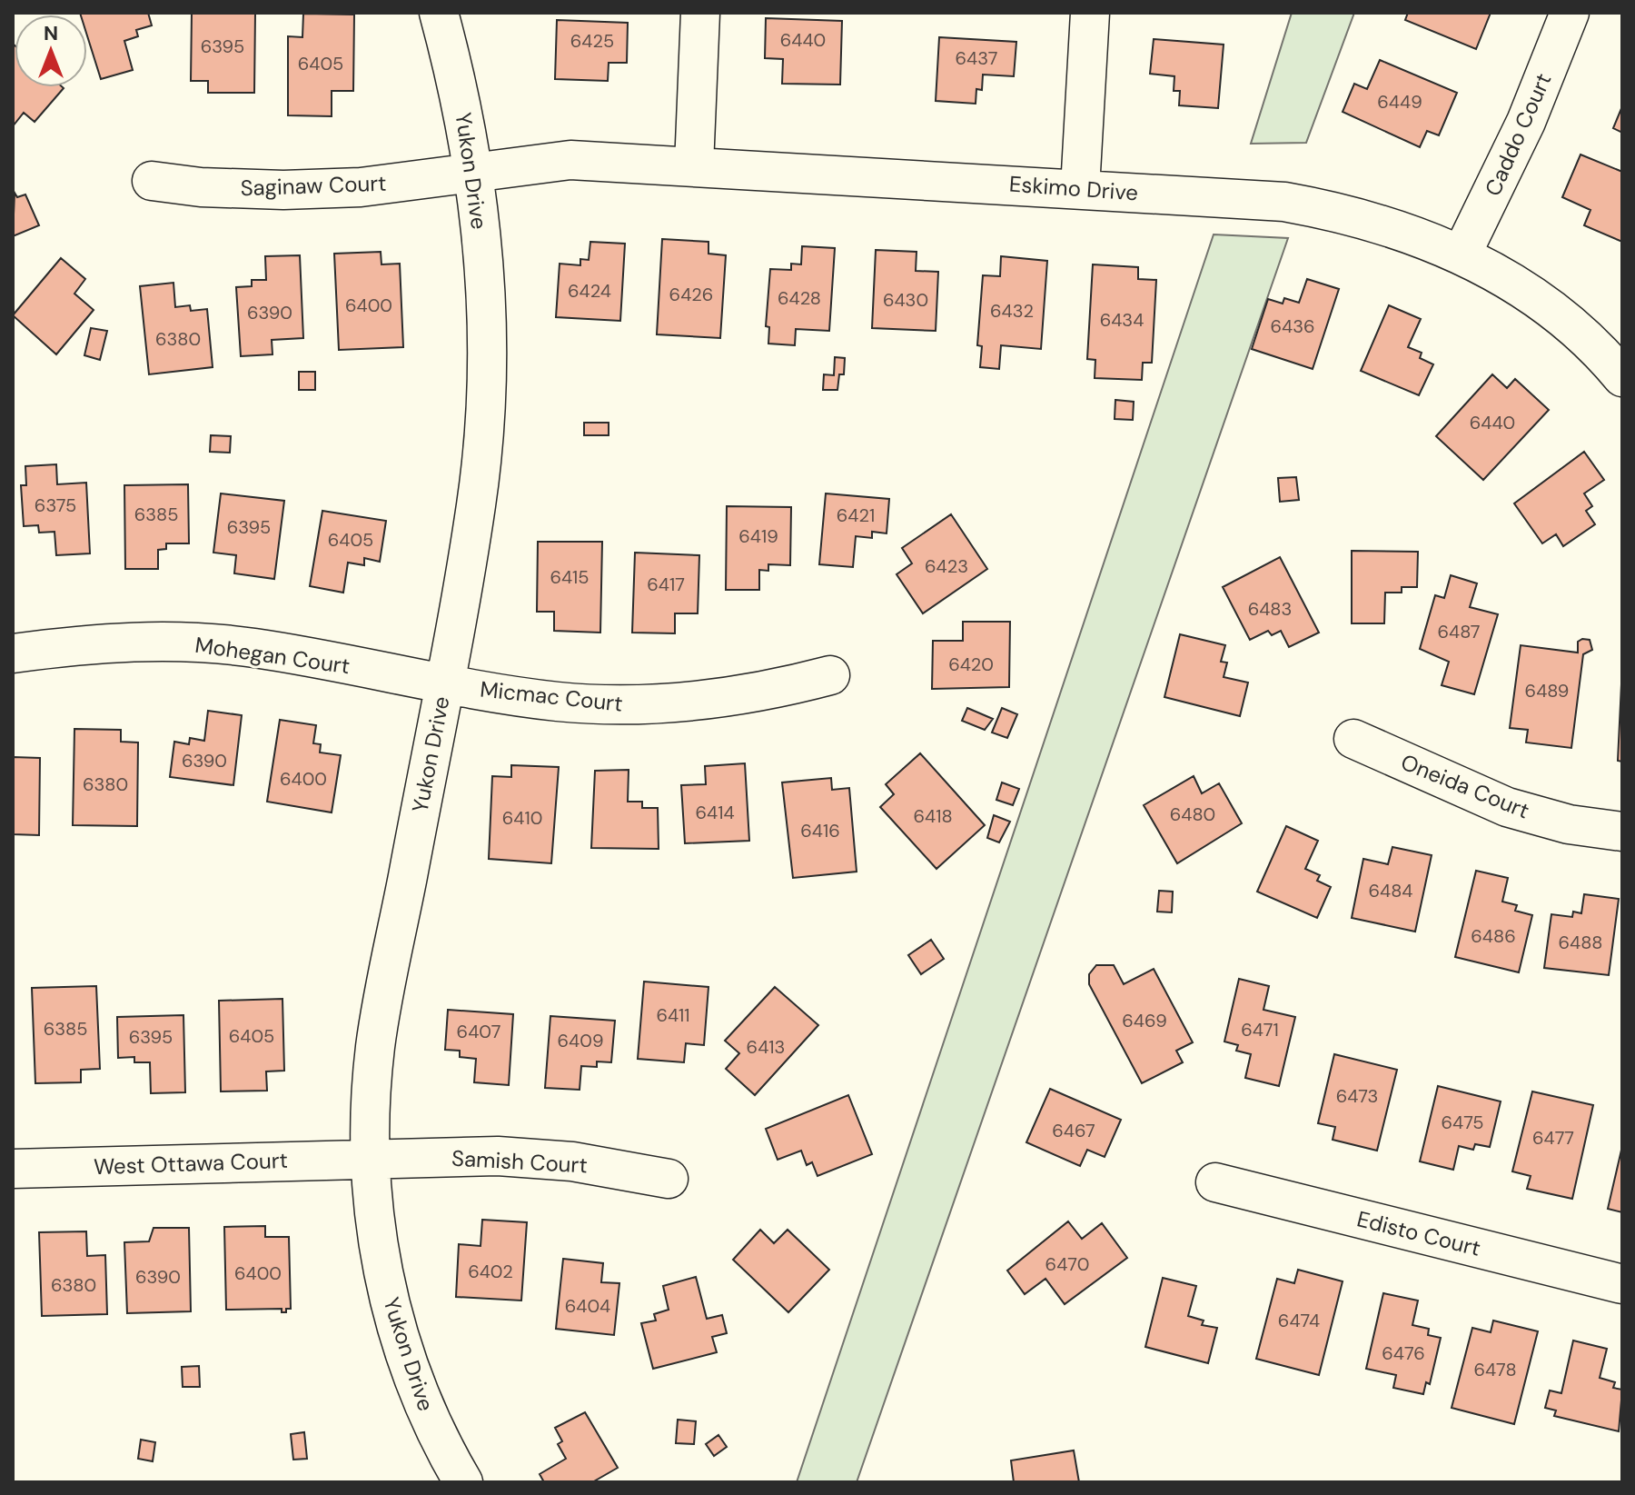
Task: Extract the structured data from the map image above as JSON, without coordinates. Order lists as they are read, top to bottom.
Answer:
{
  "streets": {
    "street": [
      "Caddo Court",
      "Yukon Drive",
      "Saginaw Court",
      "Eskimo Drive",
      "Mohegan Court",
      "Micmac Court",
      "Oneida Court",
      "Samish Court",
      "West Ottawa Court",
      "Edisto Court"
    ]
  },
  "crossings": [
    ["Caddo Court", "Eskimo Drive"],
    ["Yukon Drive", "Saginaw Court"],
    ["Yukon Drive", "Eskimo Drive"],
    ["Yukon Drive", "Mohegan Court"],
    ["Yukon Drive", "Micmac Court"],
    ["Yukon Drive", "Samish Court"],
    ["Yukon Drive", "West Ottawa Court"],
    ["Saginaw Court", "Eskimo Drive"],
    ["Mohegan Court", "Micmac Court"],
    ["Samish Court", "West Ottawa Court"]
  ],
  "house_numbers": [
    "6440",
    "6425",
    "6395",
    "6437",
    "6405",
    "6449",
    "6424",
    "6426",
    "6428",
    "6430",
    "6400",
    "6432",
    "6390",
    "6434",
    "6436",
    "6380",
    "6440",
    "6375",
    "6385",
    "6421",
    "6395",
    "6419",
    "6405",
    "6423",
    "6415",
    "6417",
    "6483",
    "6487",
    "6420",
    "6489",
    "6390",
    "6400",
    "6380",
    "6414",
    "6480",
    "6418",
    "6410",
    "6416",
    "6484",
    "6486",
    "6488",
    "6411",
    "6469",
    "6385",
    "6471",
    "6407",
    "6405",
    "6395",
    "6409",
    "6413",
    "6473",
    "6475",
    "6467",
    "6477",
    "6470",
    "6402",
    "6400",
    "6390",
    "6380",
    "6404",
    "6474",
    "6476",
    "6478"
  ],
  "north": "top"
}
